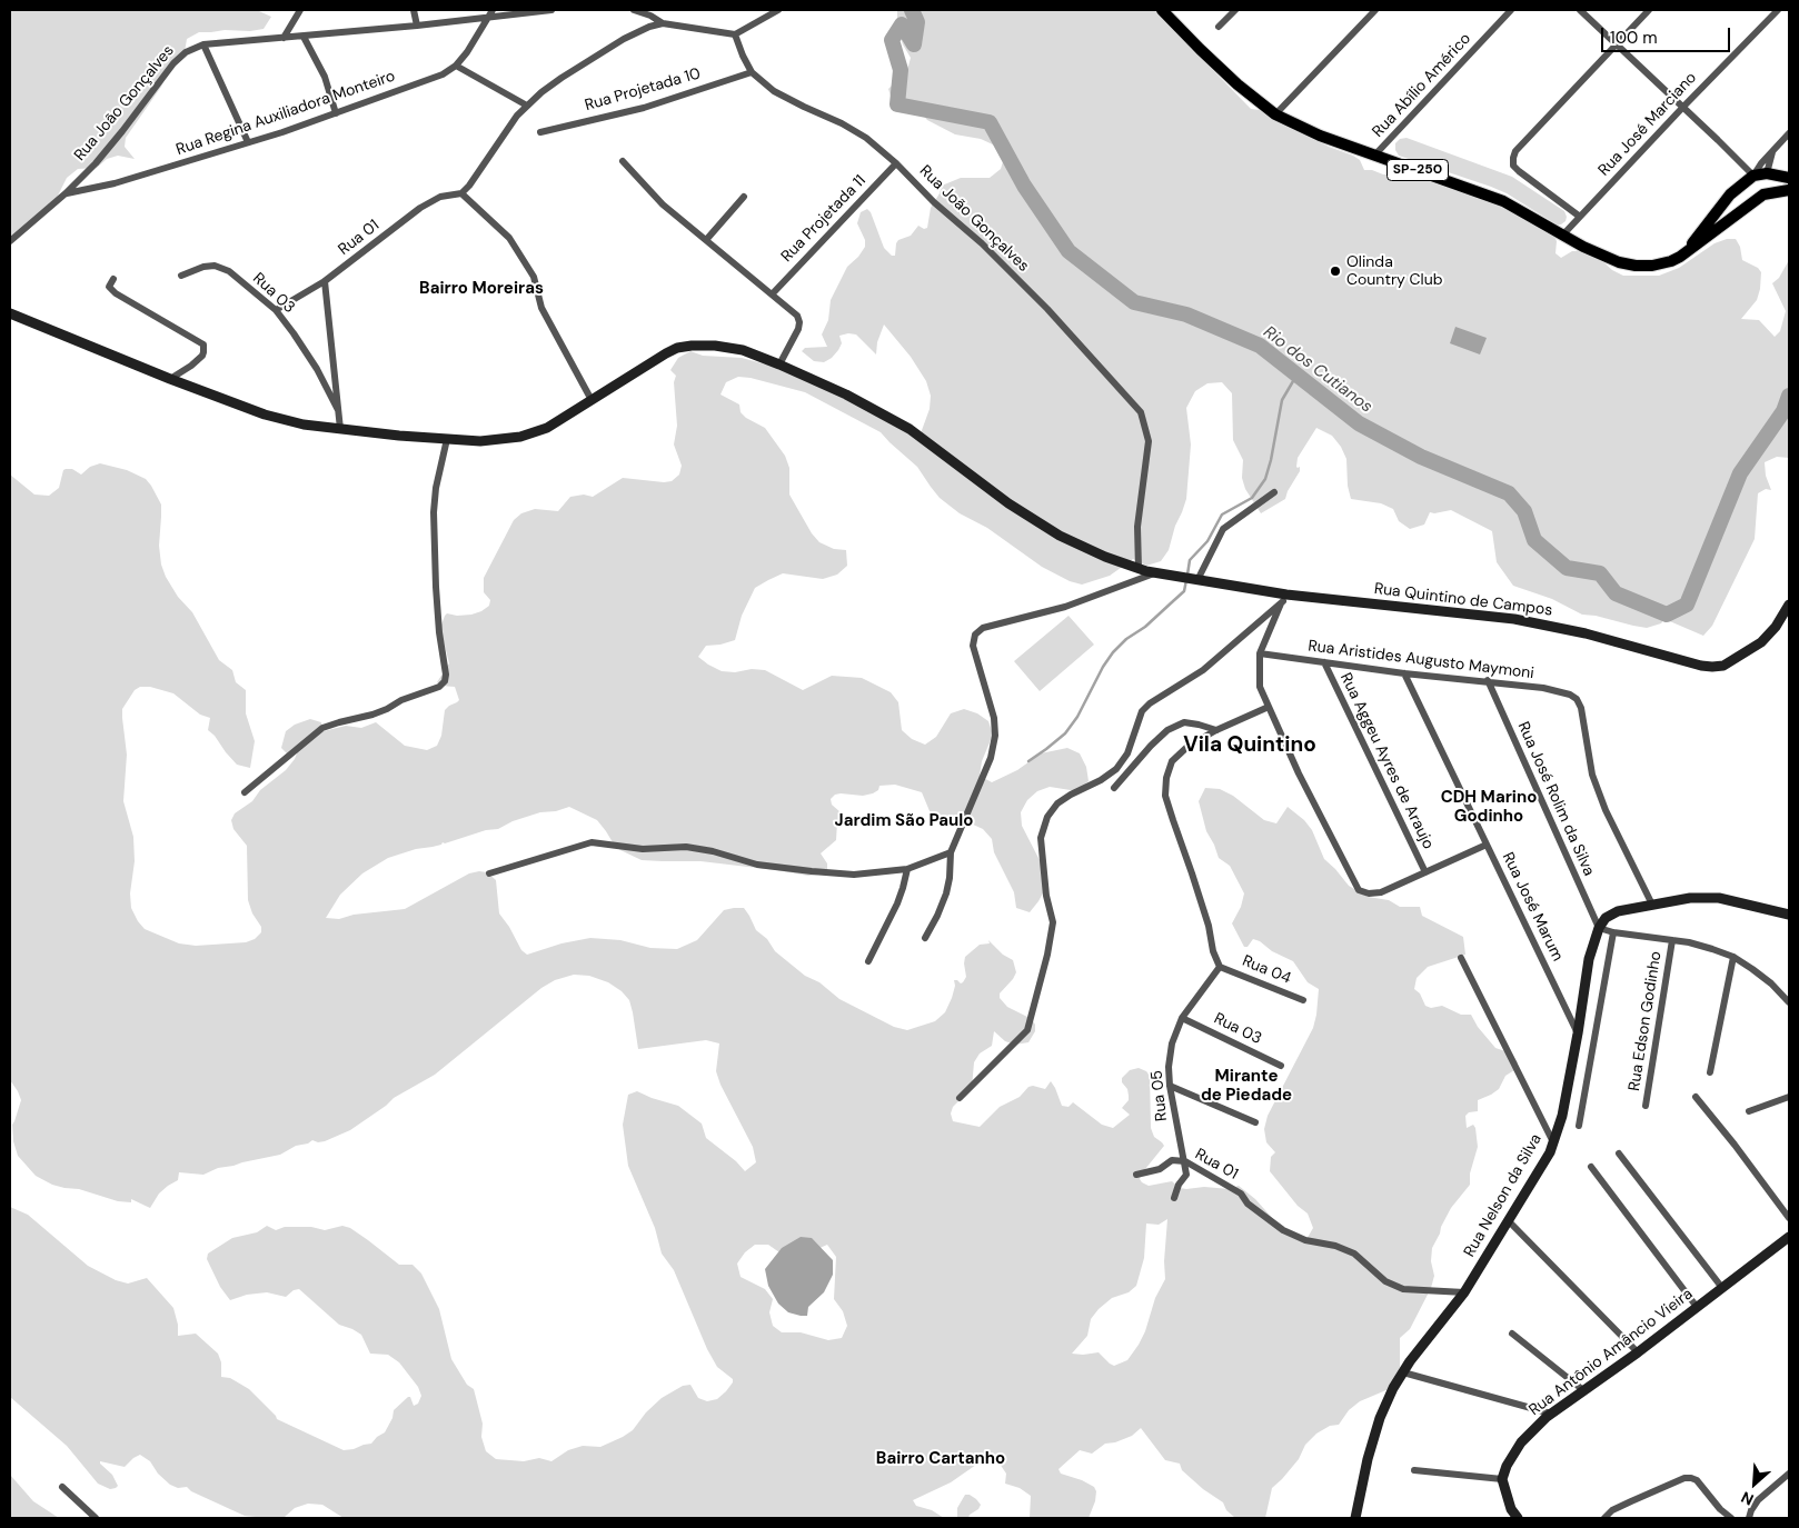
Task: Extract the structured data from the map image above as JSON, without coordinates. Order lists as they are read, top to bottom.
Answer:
{
  "streets": {
    "main road": [
      "SP-250",
      "Rua Quintino de Campos",
      "Rua Nelson da Silva",
      "Rua Antônio Amâncio Vieira"
    ],
    "street": [
      "Rua Abílio Américo",
      "Rua Projetada 10",
      "Rua João Gonçalves",
      "Rua Regina Auxiliadora Monteiro",
      "Rua José Marciano",
      "Rua Projetada 11",
      "Rua 01",
      "Rua 03",
      "Rua Aristides Augusto Maymoni",
      "Rua Aggeu Ayres de Araujo",
      "Rua José Rolim da Silva",
      "Rua José Marum",
      "Rua 04",
      "Rua Edson Godinho",
      "Rua 05"
    ]
  },
  "crossings": [
    ["Rua Abílio Américo", "SP-250"],
    ["Rua Projetada 10", "Rua João Gonçalves"],
    ["Rua João Gonçalves", "Rua Regina Auxiliadora Monteiro"],
    ["Rua João Gonçalves", "Rua Projetada 11"],
    ["Rua João Gonçalves", "Rua Quintino de Campos"],
    ["Rua José Marciano", "SP-250"],
    ["Rua 01", "Rua 03"],
    ["Rua 01", "Rua 05"],
    ["Rua 01", "Rua Nelson da Silva"],
    ["Rua 03", "Rua 05"],
    ["Rua Aristides Augusto Maymoni", "Rua Aggeu Ayres de Araujo"],
    ["Rua Aristides Augusto Maymoni", "Rua José Rolim da Silva"],
    ["Rua Aristides Augusto Maymoni", "Rua José Marum"],
    ["Rua José Rolim da Silva", "Rua Nelson da Silva"],
    ["Rua José Marum", "Rua Nelson da Silva"],
    ["Rua 04", "Rua 05"]
  ],
  "districts": [
    "Bairro Moreiras",
    "Vila Quintino",
    "CDH Marino Godinho",
    "Jardim São Paulo",
    "Mirante de Piedade",
    "Bairro Cartanho"
  ],
  "water": ["Rio dos Cutianos"],
  "places": ["Olinda Country Club"],
  "scale_bar": "100 m",
  "north": "bottom left"
}
